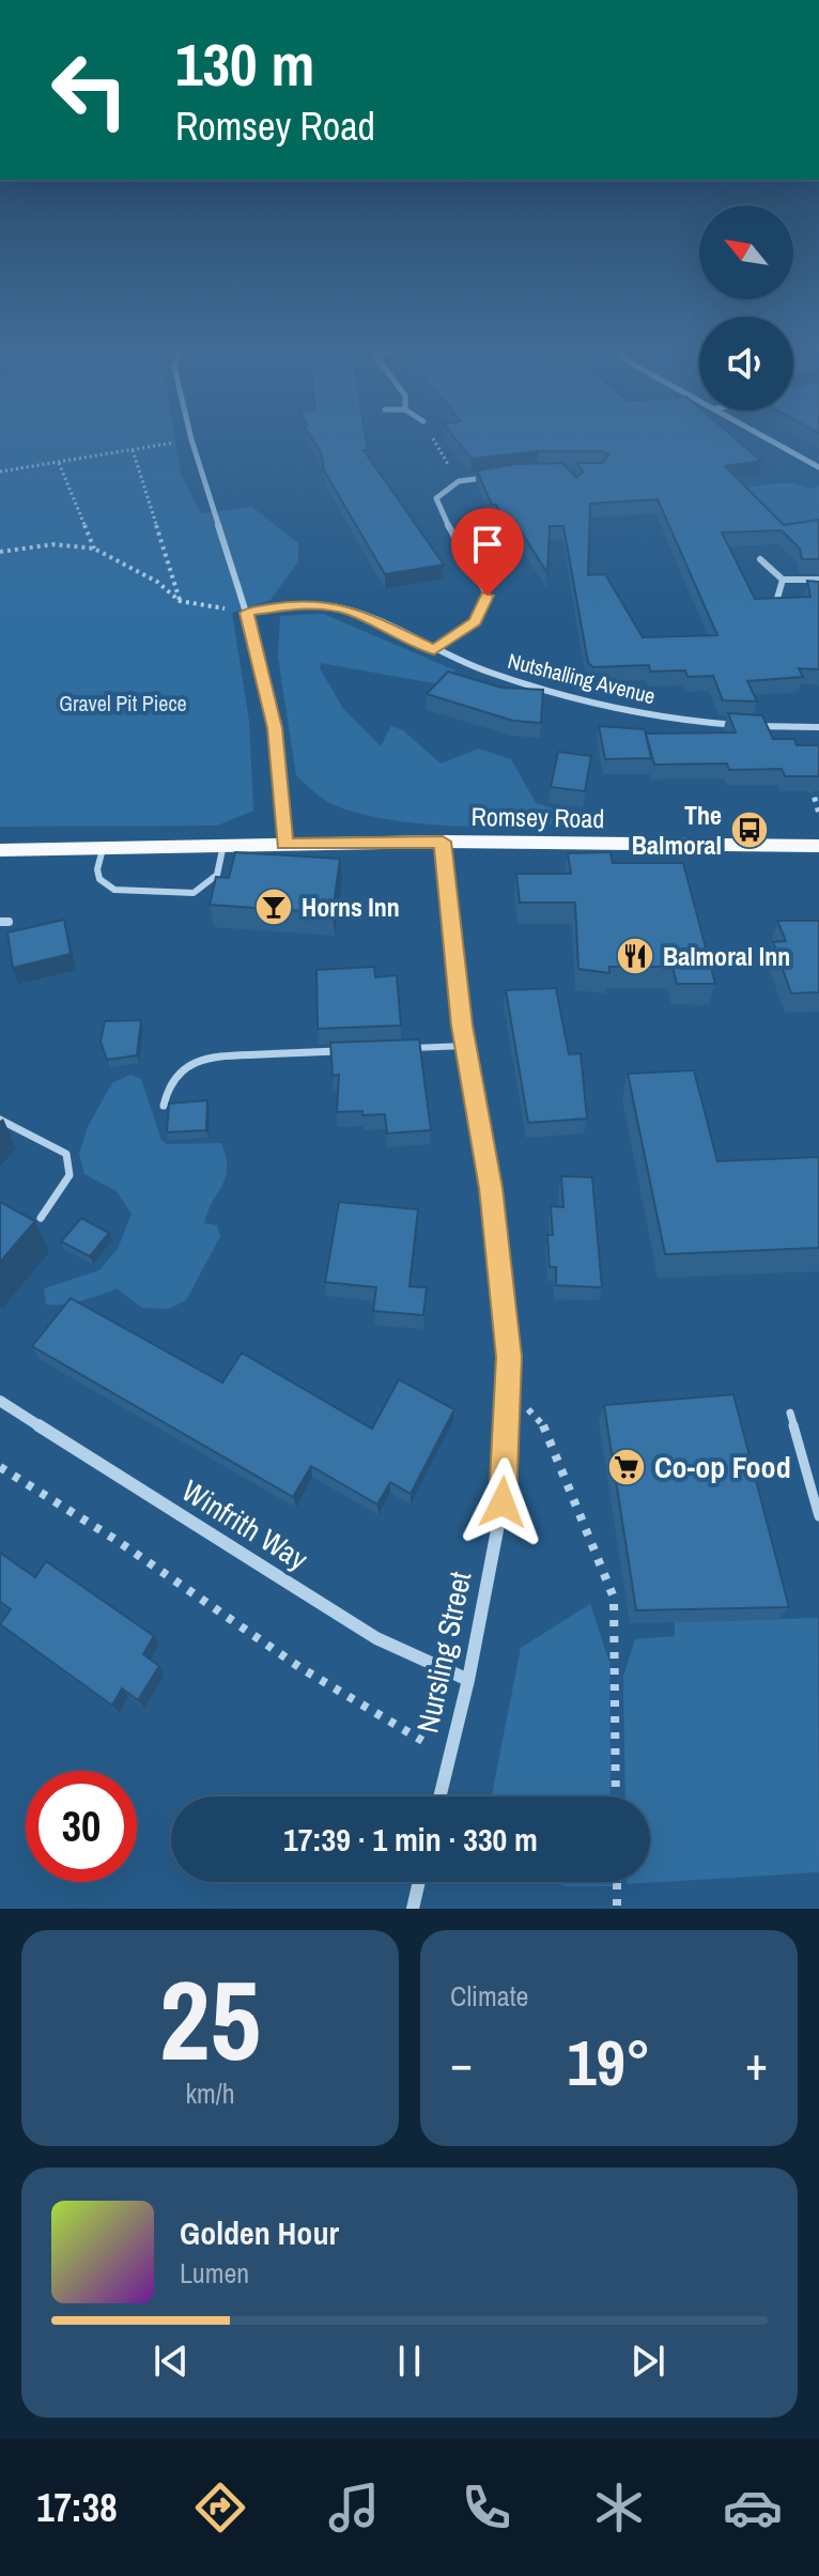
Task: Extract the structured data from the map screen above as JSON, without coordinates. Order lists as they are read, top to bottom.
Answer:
{
  "streets": {
    "main road": ["Romsey Road"],
    "street": ["Nutshalling Avenue", "Winfrith Way", "Nursling Street"]
  },
  "crossings": [
    ["Romsey Road", "Nursling Street"],
    ["Winfrith Way", "Nursling Street"]
  ],
  "parks": ["Gravel Pit Piece"],
  "places": {
    "bus stop": ["The Balmoral"],
    "bar": ["Horns Inn"],
    "restaurant": ["Balmoral Inn"],
    "supermarket": ["Co-op Food"]
  },
  "north": "top left",
  "page": {
    "turn": ["130 m", "Romsey Road"],
    "limit": "30",
    "trip": "17:39 · 1 min · 330 m",
    "tile": [
      ["25", "km/h"],
      "Climate"
    ],
    "heat": ["−", "19°", "+"],
    "song": ["Golden Hour", "Lumen"],
    "tabs": "17:38"
  }
}
